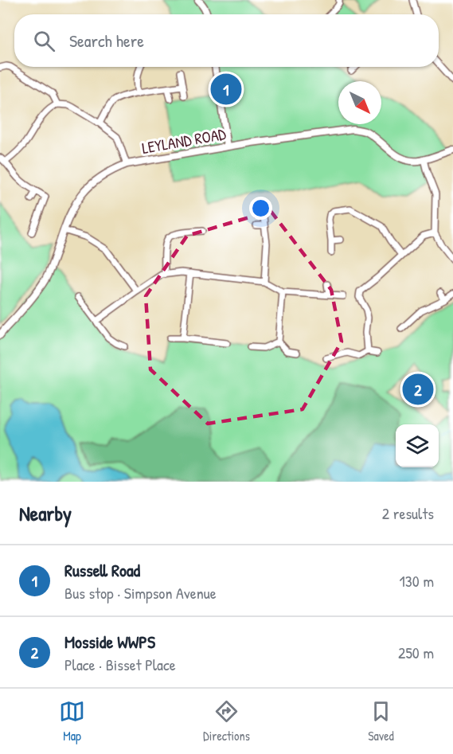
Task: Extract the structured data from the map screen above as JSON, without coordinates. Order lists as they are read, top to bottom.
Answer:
{
  "streets": {
    "street": ["LEYLAND ROAD"]
  },
  "north": "bottom right",
  "page": {
    "search": "Search here",
    "pins": ["1", "2"],
    "heading": ["Nearby", "2 results"],
    "list": [
      {
        "mark": "1",
        "name": "Russell Road",
        "note": "Bus stop · Simpson Avenue",
        "value": "130 m"
      },
      {
        "mark": "2",
        "name": "Mosside WWPS",
        "note": "Place · Bisset Place",
        "value": "250 m"
      }
    ],
    "nav": ["Map", "Directions", "Saved"]
  }
}
